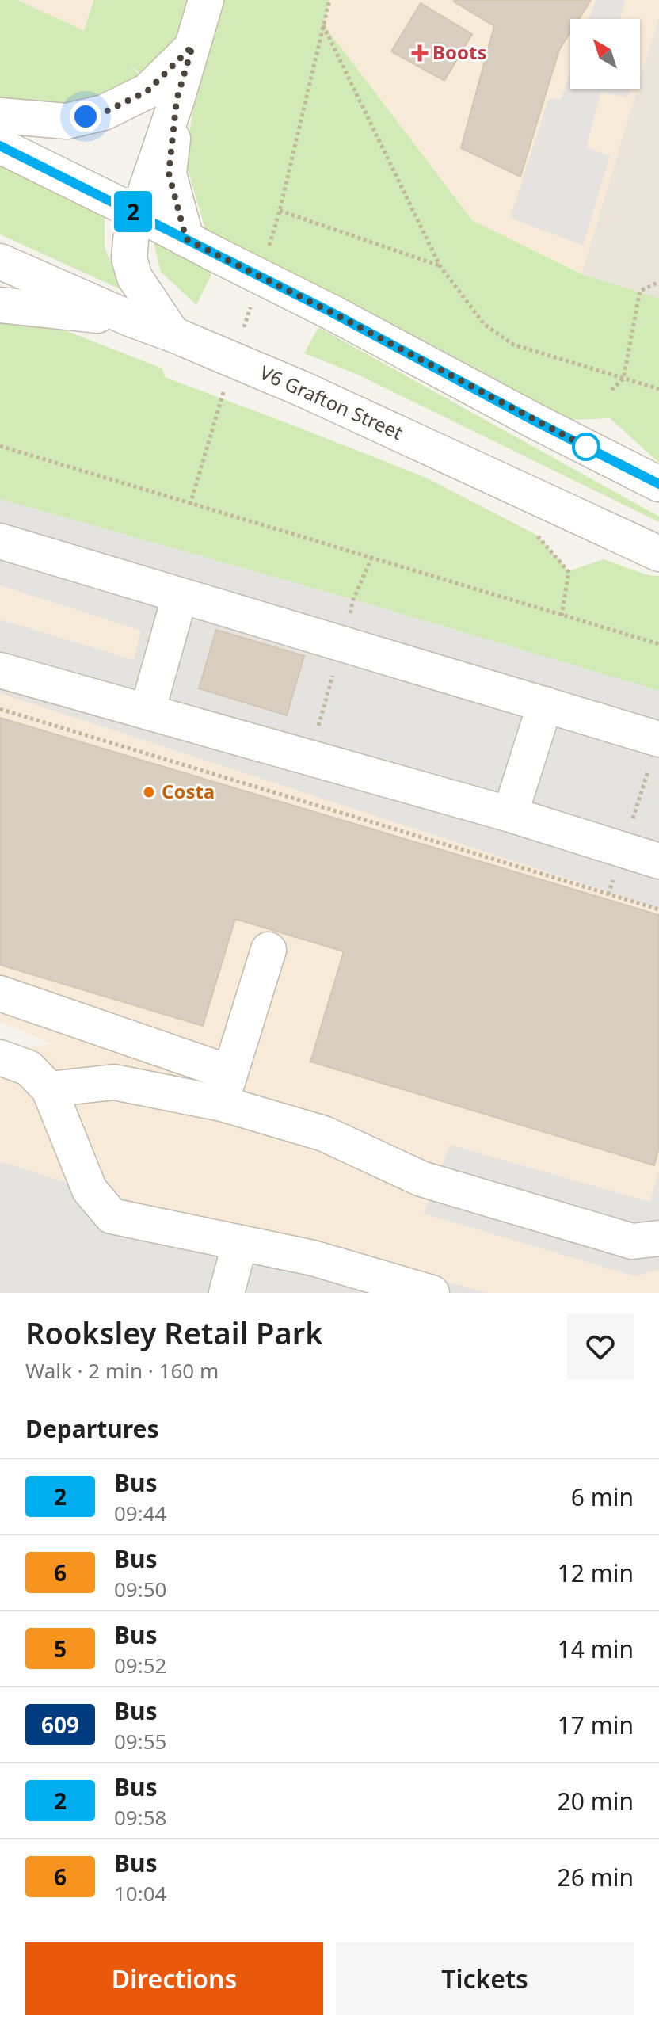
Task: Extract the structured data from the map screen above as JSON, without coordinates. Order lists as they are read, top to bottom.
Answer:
{
  "streets": {
    "street": ["V6 Grafton Street"]
  },
  "places": {
    "health": ["Boots"],
    "other": ["Costa"]
  },
  "lines": ["bus line 2"],
  "north": "top left",
  "page": {
    "on_map": "2",
    "heading": [
      ["Rooksley Retail Park", "Walk · 2 min · 160 m"],
      "Departures"
    ],
    "list": [
      {
        "mark": "2",
        "name": "Bus",
        "note": "09:44",
        "value": "6 min"
      },
      {
        "mark": "6",
        "name": "Bus",
        "note": "09:50",
        "value": "12 min"
      },
      {
        "mark": "5",
        "name": "Bus",
        "note": "09:52",
        "value": "14 min"
      },
      {
        "mark": "609",
        "name": "Bus",
        "note": "09:55",
        "value": "17 min"
      },
      {
        "mark": "2",
        "name": "Bus",
        "note": "09:58",
        "value": "20 min"
      },
      {
        "mark": "6",
        "name": "Bus",
        "note": "10:04",
        "value": "26 min"
      }
    ],
    "buttons": ["Directions", "Tickets"]
  }
}
